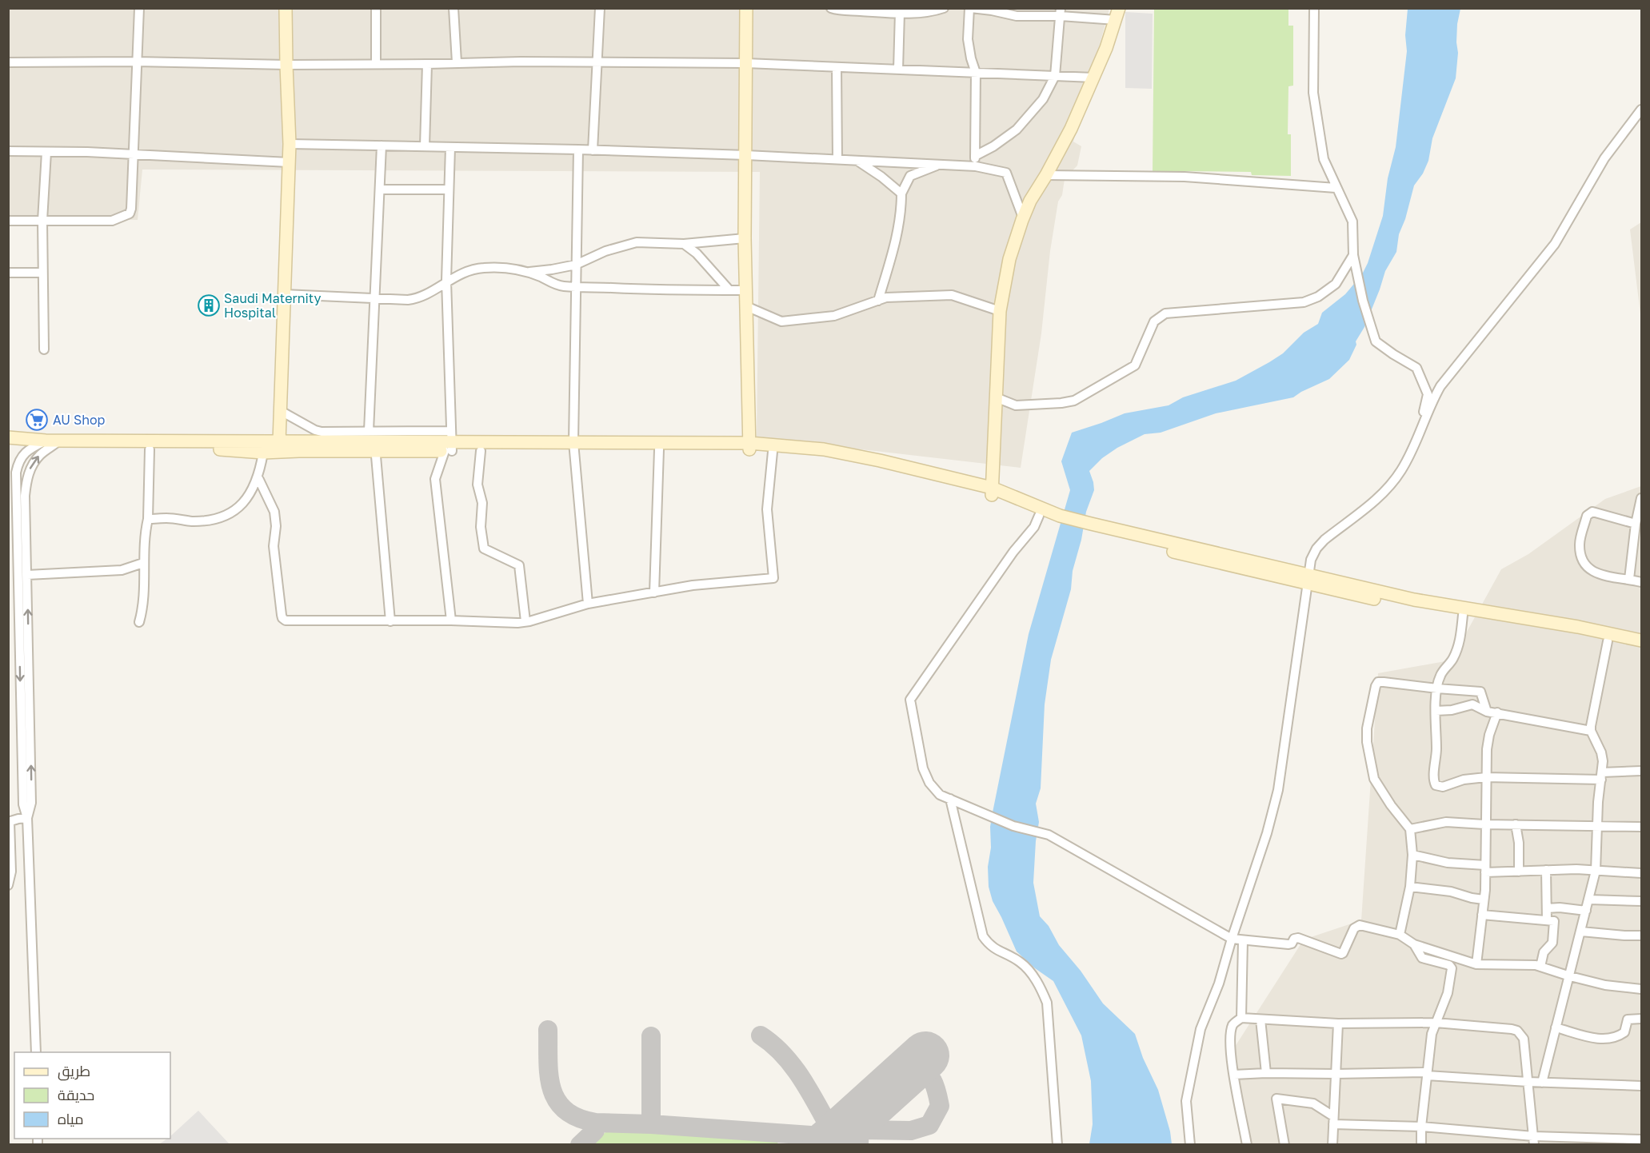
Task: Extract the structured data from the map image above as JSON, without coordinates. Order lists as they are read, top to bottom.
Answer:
{
  "places": {
    "building": ["Saudi Maternity Hospital"],
    "supermarket": ["AU Shop"]
  },
  "legend": ["طريق", "حديقة", "مياه"]
}
